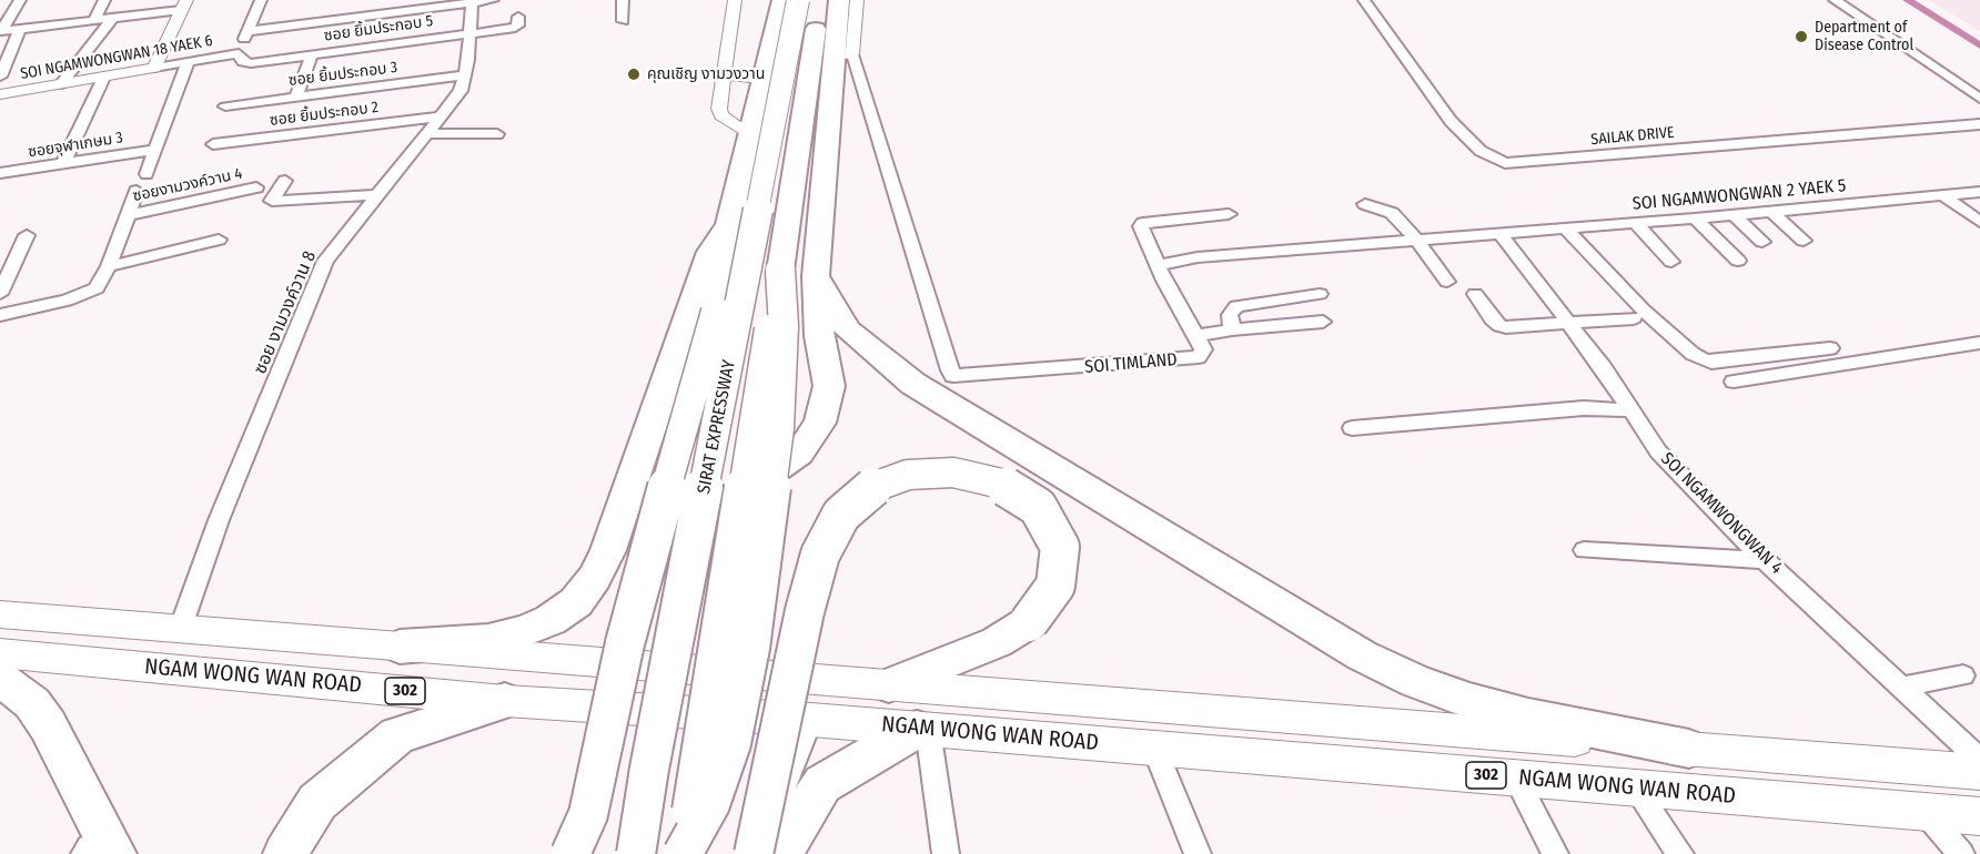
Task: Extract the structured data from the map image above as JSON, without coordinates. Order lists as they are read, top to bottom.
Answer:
{
  "streets": {
    "highway": ["SIRAT EXPRESSWAY"],
    "main road": ["NGAM WONG WAN ROAD", "302"],
    "street": [
      "ซอย ยิ้มประกอบ 5",
      "SOI NGAMWONGWAN 18 YAEK 6",
      "ซอย ยิ้มประกอบ 3",
      "ซอย ยิ้มประกอบ 2",
      "SAILAK DRIVE",
      "ซอยจุฬาเกษม 3",
      "ซอยงามวงค์วาน 4",
      "SOI NGAMWONGWAN 2 YAEK 5",
      "ซอย งามวงค์วาน 8",
      "SOI TIMLAND",
      "SOI NGAMWONGWAN 4"
    ]
  },
  "crossings": [
    ["ซอย ยิ้มประกอบ 5", "SOI NGAMWONGWAN 18 YAEK 6"],
    ["ซอย ยิ้มประกอบ 5", "ซอย งามวงค์วาน 8"],
    ["ซอย ยิ้มประกอบ 3", "ซอย งามวงค์วาน 8"],
    ["ซอย ยิ้มประกอบ 2", "ซอย งามวงค์วาน 8"],
    ["SOI NGAMWONGWAN 2 YAEK 5", "SOI NGAMWONGWAN 4"],
    ["ซอย งามวงค์วาน 8", "NGAM WONG WAN ROAD"]
  ],
  "places": ["Department of Disease Control", "คุณเชิญ งามวงวาน"]
}
